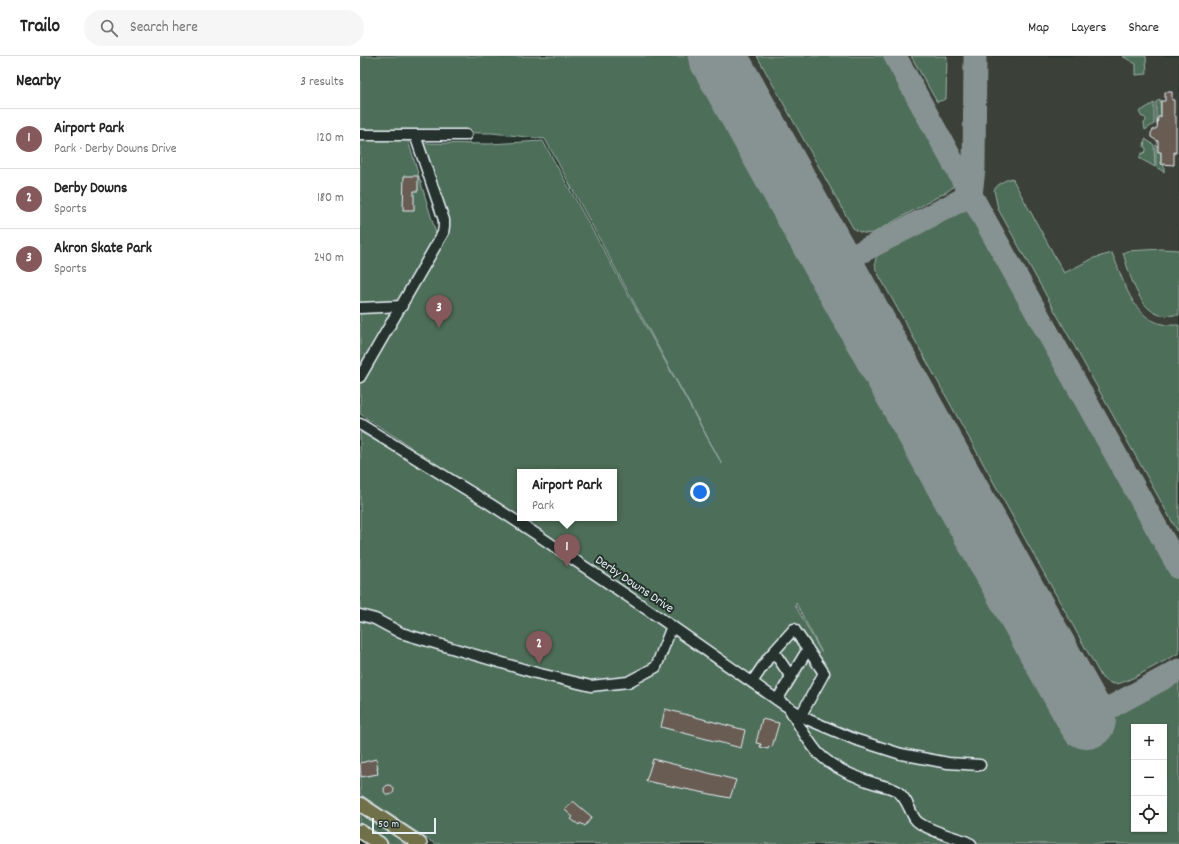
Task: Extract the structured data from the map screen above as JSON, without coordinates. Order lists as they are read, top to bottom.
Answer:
{
  "streets": {
    "street": ["Derby Downs Drive"]
  },
  "scale_bar": "50 m",
  "page": {
    "header": "Trailo",
    "search": "Search here",
    "nav": ["Map", "Layers", "Share"],
    "heading": ["Nearby", "3 results"],
    "list": [
      {
        "mark": "1",
        "name": "Airport Park",
        "note": "Park · Derby Downs Drive",
        "value": "120 m"
      },
      {
        "mark": "2",
        "name": "Derby Downs",
        "note": "Sports",
        "value": "180 m"
      },
      {
        "mark": "3",
        "name": "Akron Skate Park",
        "note": "Sports",
        "value": "240 m"
      }
    ],
    "pins": ["3", "1", "2"],
    "popup": ["Airport Park", "Park"],
    "map_buttons": ["+", "−"],
    "scale": "50 m"
  }
}
